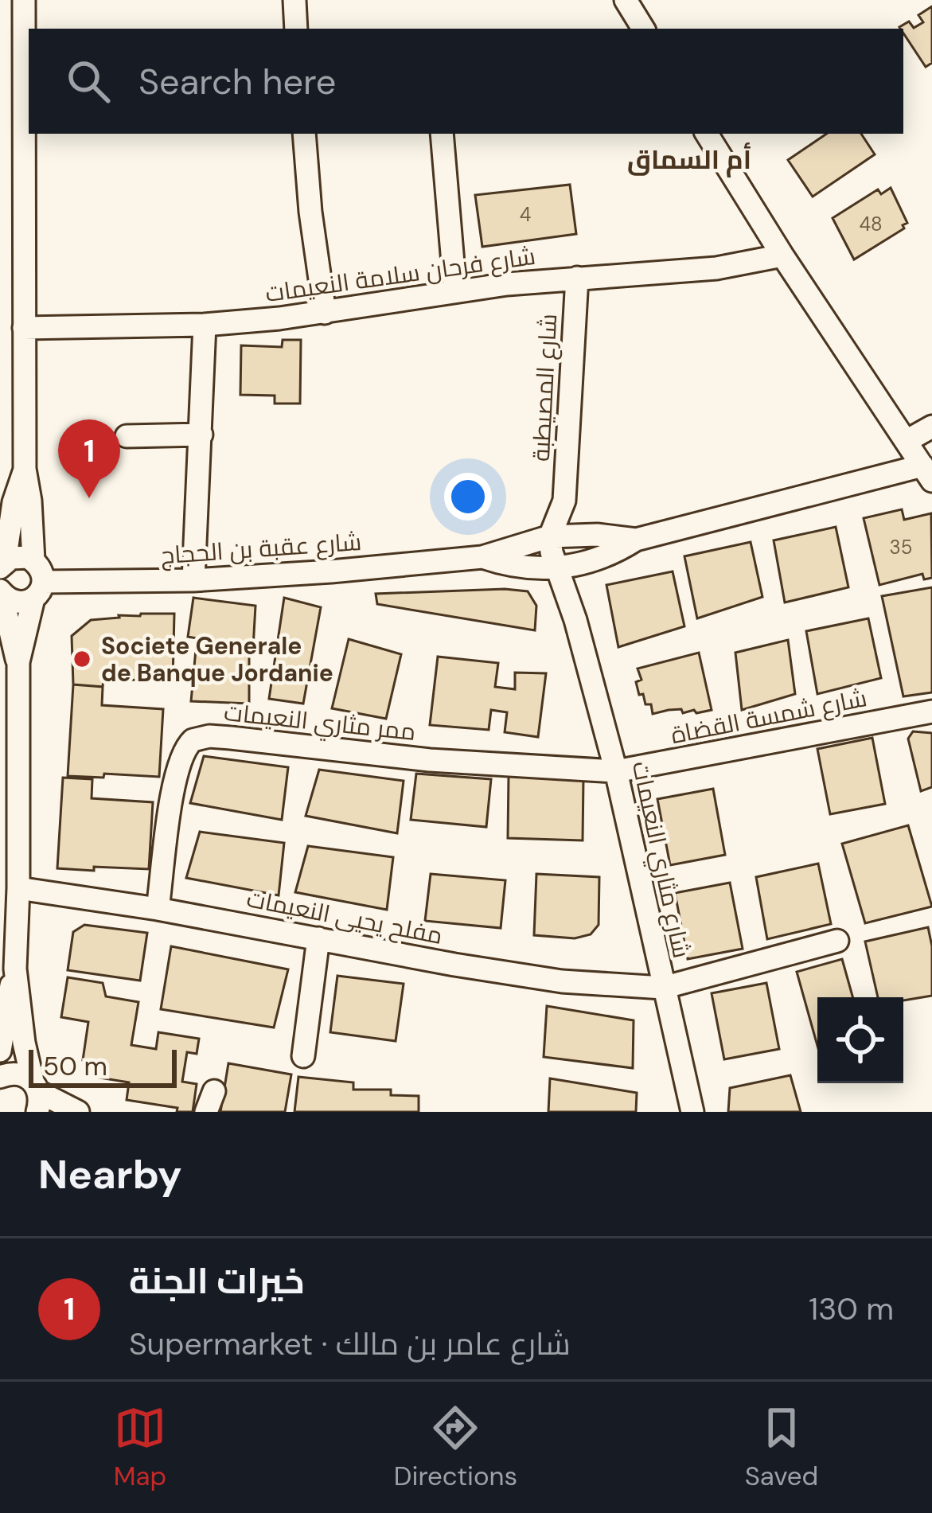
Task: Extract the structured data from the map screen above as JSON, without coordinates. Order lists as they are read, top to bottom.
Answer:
{
  "streets": {
    "street": [
      "شارع فرحان سلامة النعيمات",
      "شارع المصيطبة",
      "شارع عقبة بن الحجاج",
      "شارع شمسة القضاة",
      "ممر مثاري النعيمات",
      "شارع مثاري النعيمات",
      "مفلح يحيى النعيمات"
    ]
  },
  "crossings": [
    ["شارع فرحان سلامة النعيمات", "شارع المصيطبة"],
    ["شارع المصيطبة", "شارع عقبة بن الحجاج"],
    ["شارع المصيطبة", "شارع مثاري النعيمات"],
    ["شارع عقبة بن الحجاج", "شارع مثاري النعيمات"],
    ["شارع شمسة القضاة", "ممر مثاري النعيمات"],
    ["شارع شمسة القضاة", "شارع مثاري النعيمات"],
    ["ممر مثاري النعيمات", "شارع مثاري النعيمات"],
    ["ممر مثاري النعيمات", "مفلح يحيى النعيمات"],
    ["شارع مثاري النعيمات", "مفلح يحيى النعيمات"]
  ],
  "districts": ["أم السماق"],
  "places": ["Societe Generale de Banque Jordanie"],
  "house_numbers": ["4", "48", "35"],
  "scale_bar": "50 m",
  "page": {
    "search": "Search here",
    "pins": "1",
    "scale": "50 m",
    "heading": "Nearby",
    "list": [
      {
        "mark": "1",
        "name": "خيرات الجنة",
        "note": "Supermarket · شارع عامر بن مالك",
        "value": "130 m"
      }
    ],
    "nav": ["Map", "Directions", "Saved"]
  }
}
